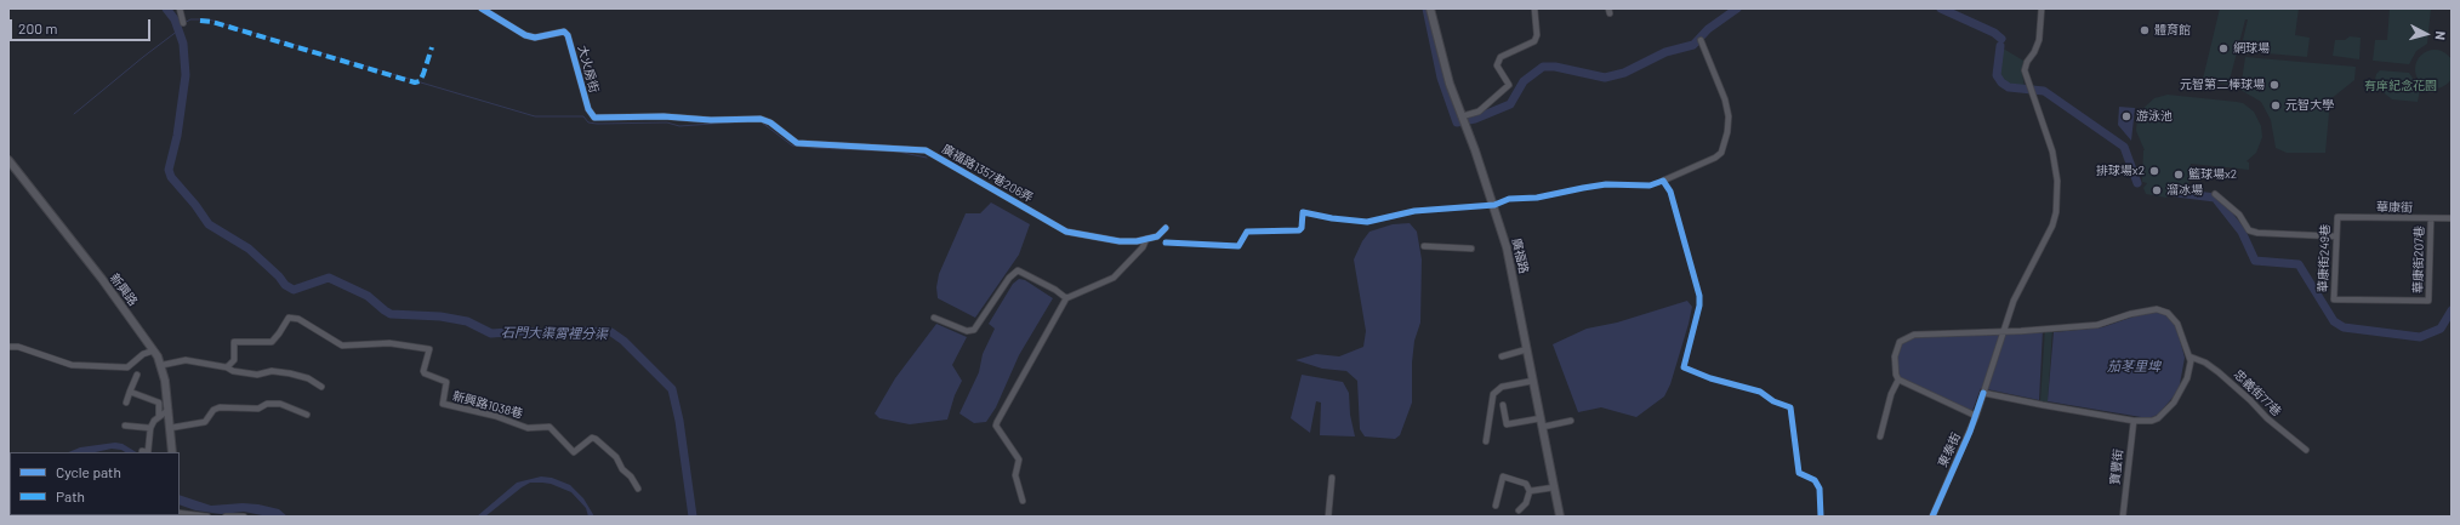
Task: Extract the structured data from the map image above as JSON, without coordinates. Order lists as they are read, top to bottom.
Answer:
{
  "streets": {
    "street": [
      "大火房街",
      "廣福路1357巷206弄",
      "華康街",
      "廣福路",
      "華康街249巷",
      "華康街207巷",
      "新興路",
      "忠義街77巷",
      "新興路1038巷",
      "東泰街",
      "寶豐街"
    ]
  },
  "crossings": [
    ["大火房街", "廣福路1357巷206弄"],
    ["華康街", "華康街249巷"],
    ["華康街", "華康街207巷"],
    ["華康街249巷", "華康街207巷"]
  ],
  "water": ["石門大渠霄裡分渠", "茄苳里埤"],
  "parks": ["有庠紀念花園"],
  "places": [
    "體育館",
    "網球場",
    "元智第二棒球場",
    "元智大學",
    "游泳池",
    "排球場x2",
    "籃球場x2",
    "溜冰場"
  ],
  "legend": ["Cycle path", "Path"],
  "scale_bar": "200 m",
  "north": "right"
}
